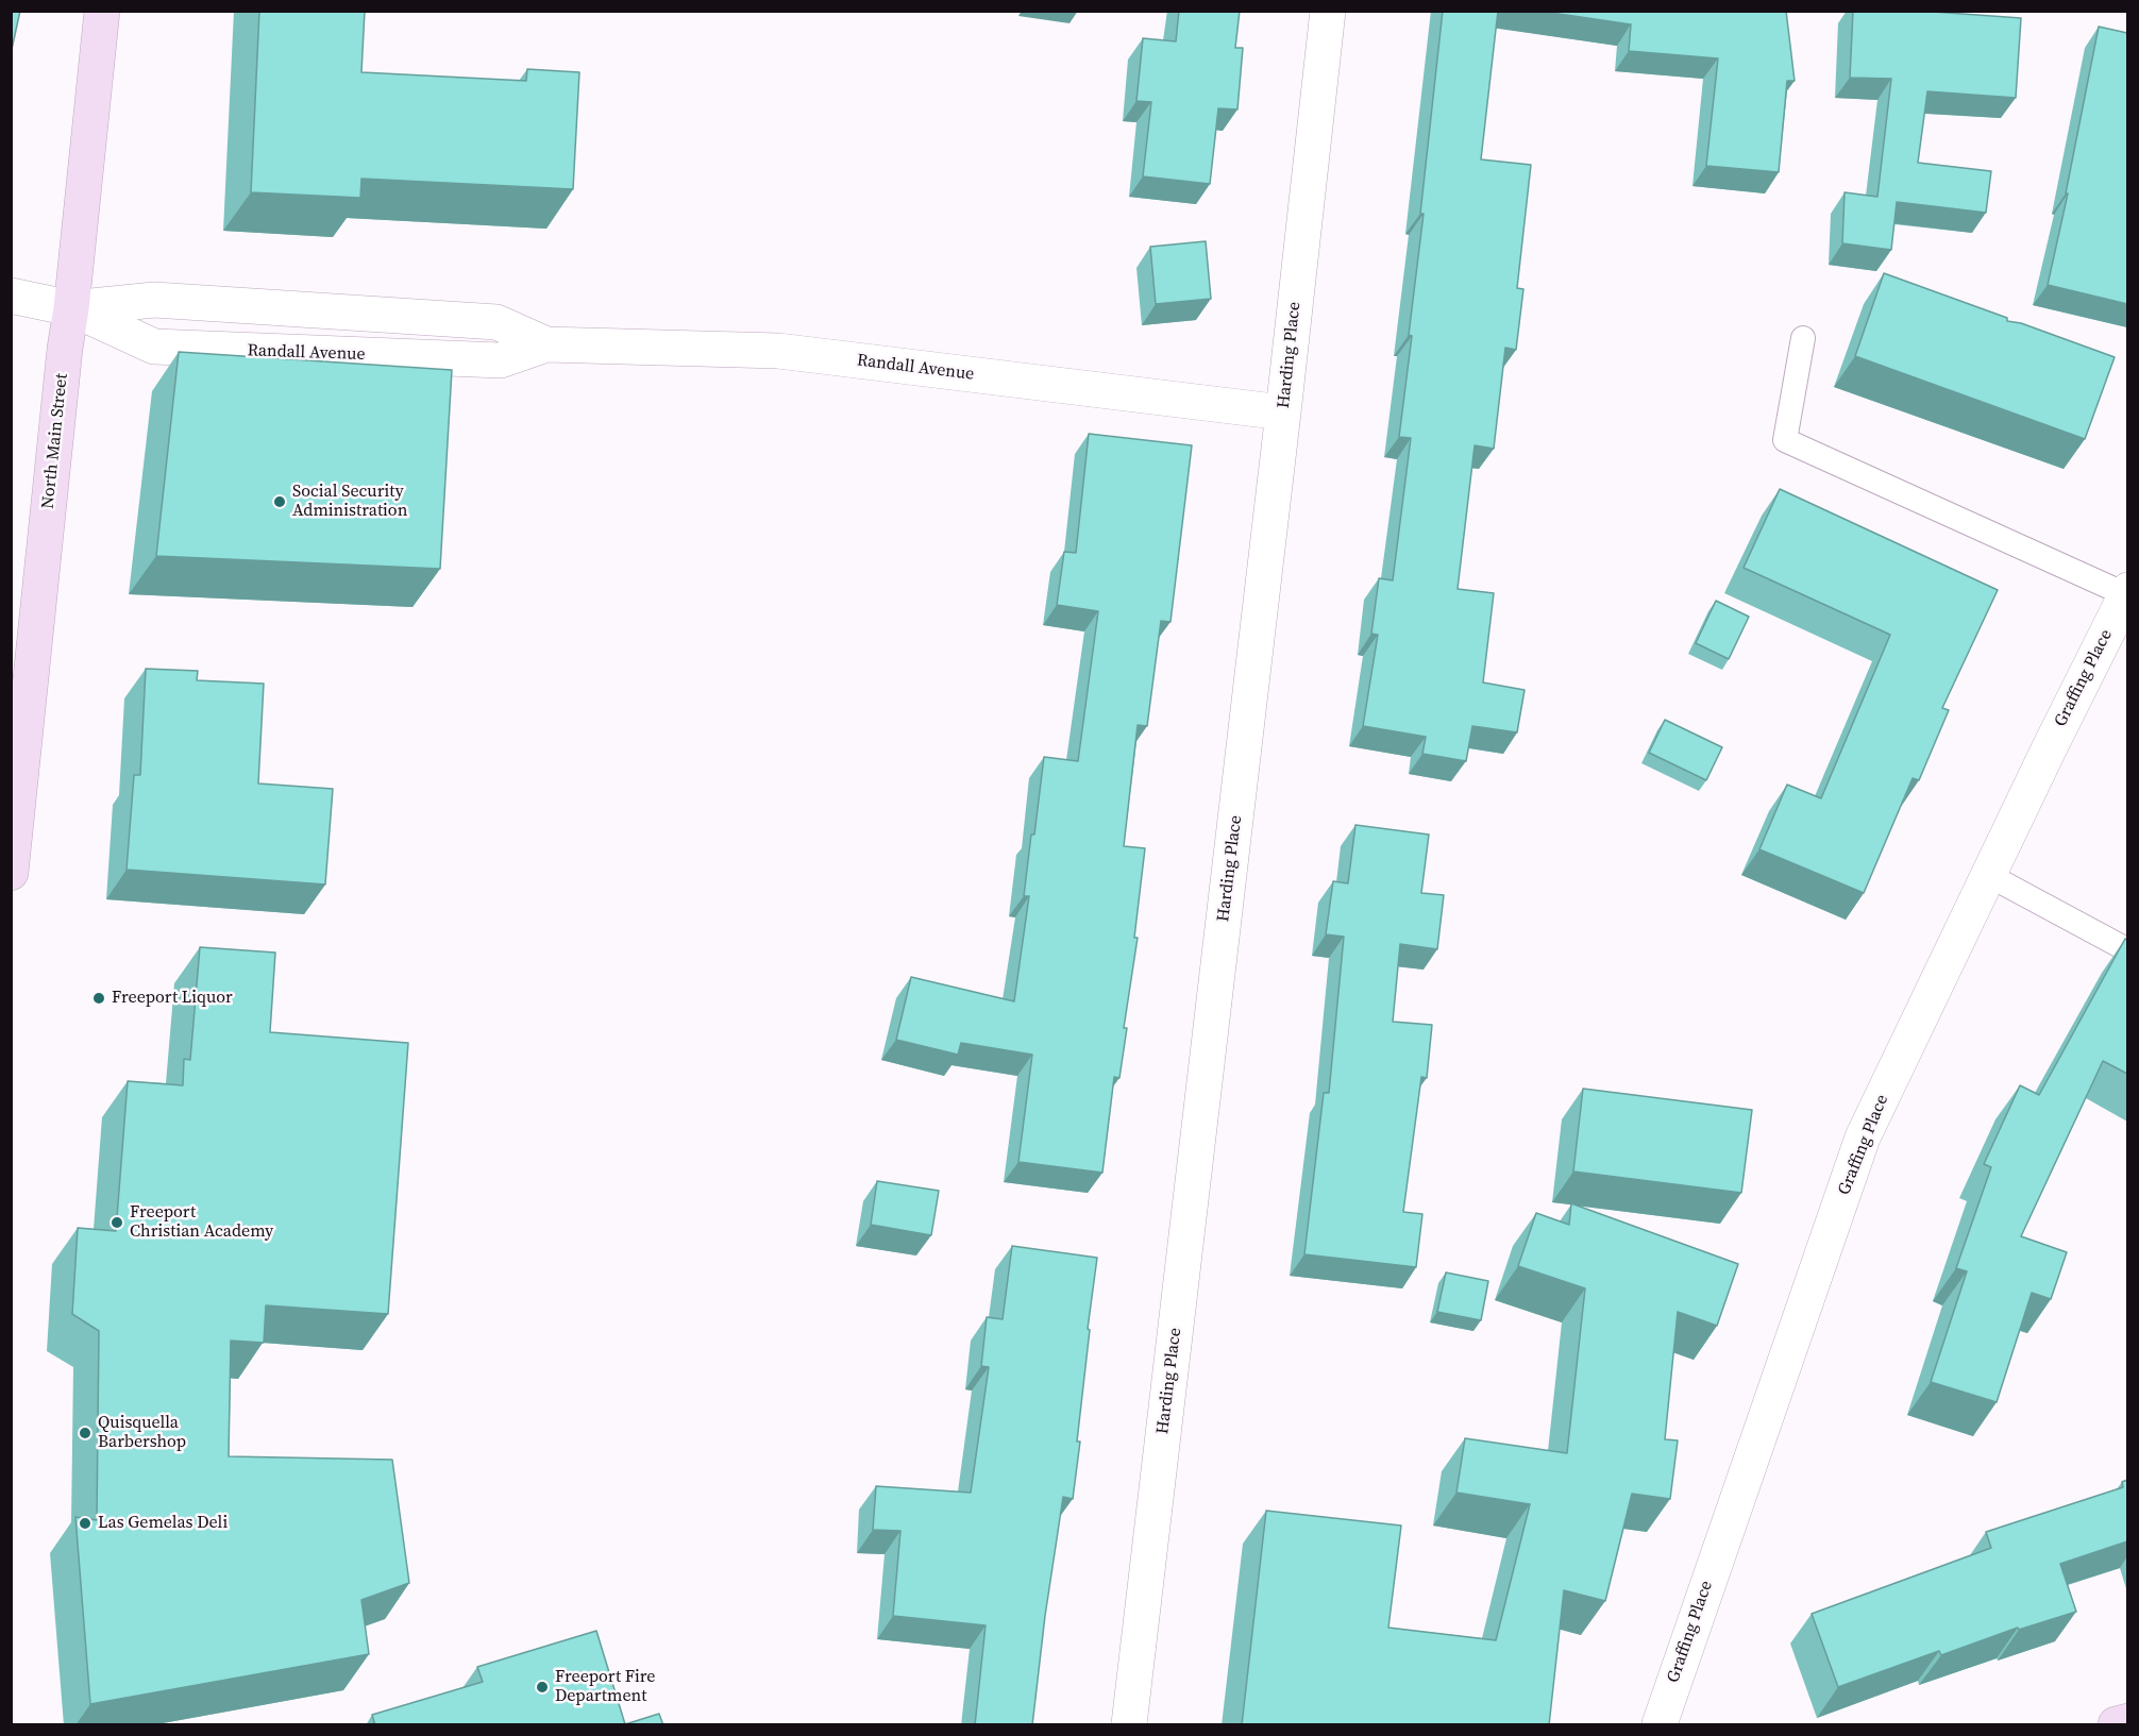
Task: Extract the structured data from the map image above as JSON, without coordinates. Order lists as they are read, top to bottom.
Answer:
{
  "streets": {
    "main road": ["North Main Street"],
    "street": ["Randall Avenue", "Harding Place", "Graffing Place"]
  },
  "crossings": [
    ["Randall Avenue", "Harding Place"],
    ["Randall Avenue", "North Main Street"]
  ],
  "places": [
    "Social Security Administration",
    "Freeport Liquor",
    "Freeport Christian Academy",
    "Quisquella Barbershop",
    "Las Gemelas Deli",
    "Freeport Fire Department"
  ]
}
